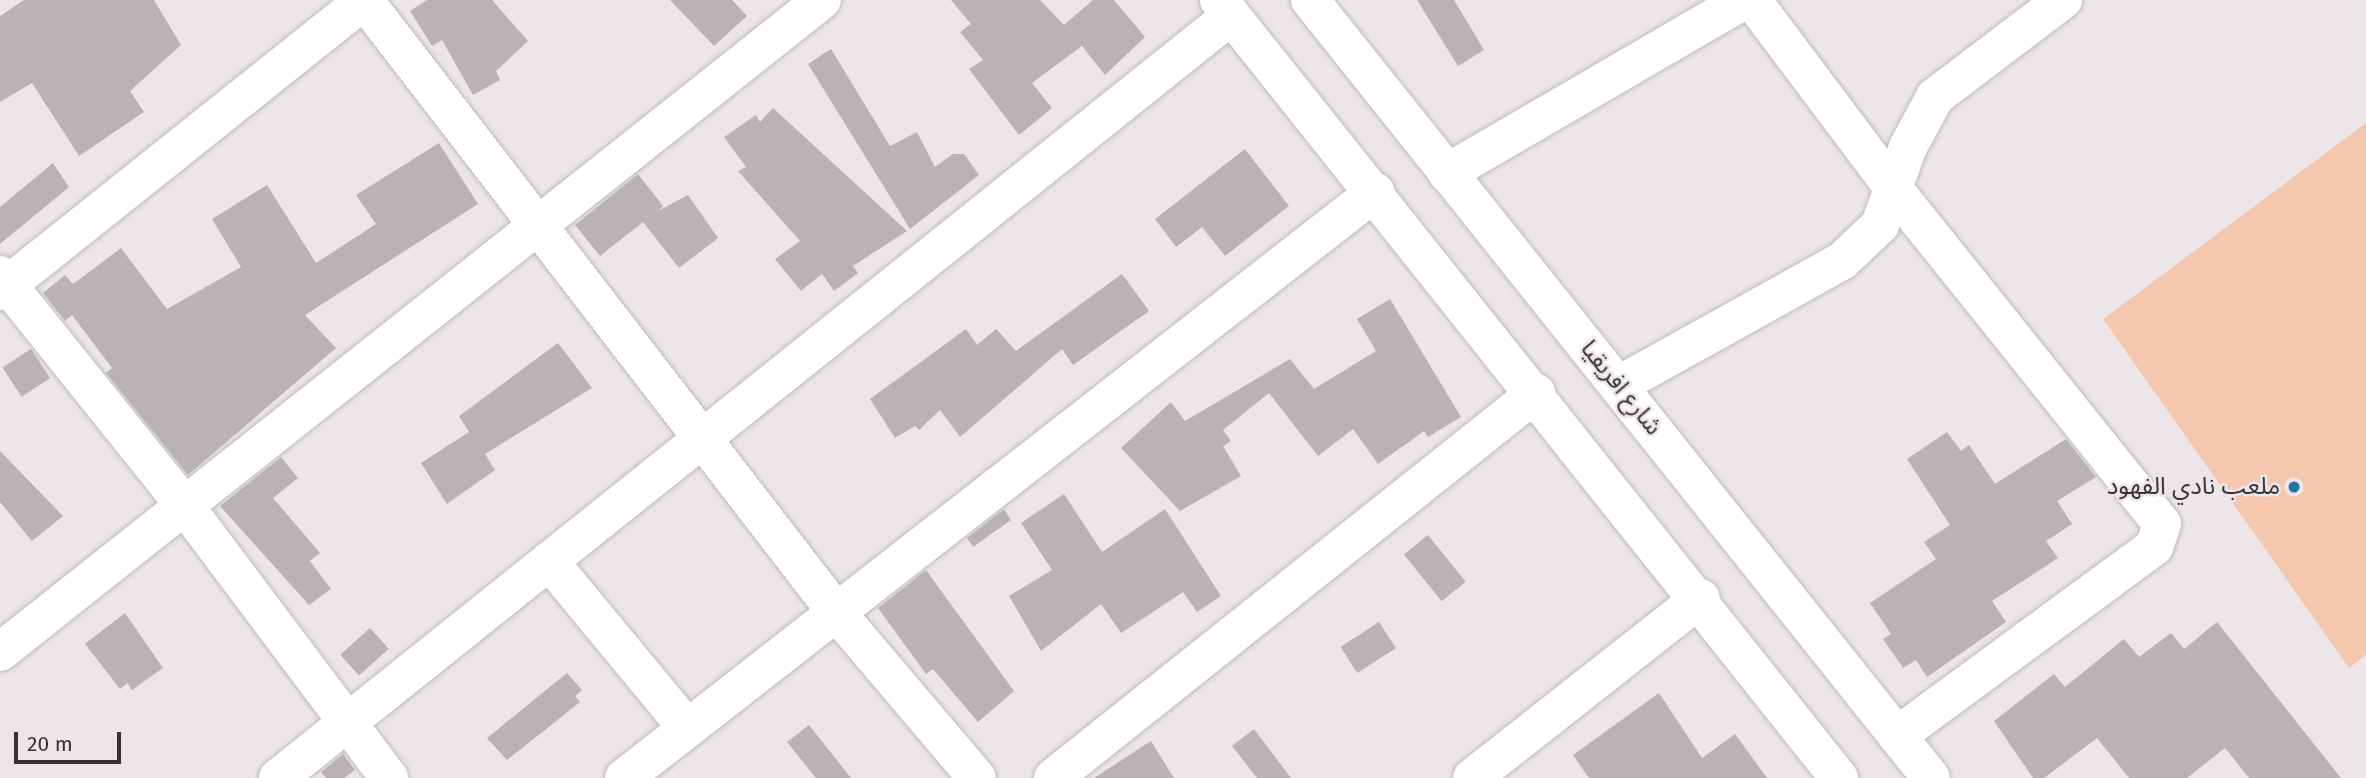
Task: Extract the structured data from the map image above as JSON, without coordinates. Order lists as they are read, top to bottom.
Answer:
{
  "streets": {
    "street": ["شارع افريقيا"]
  },
  "places": ["ملعب نادي الفهود"],
  "scale_bar": "20 m"
}
